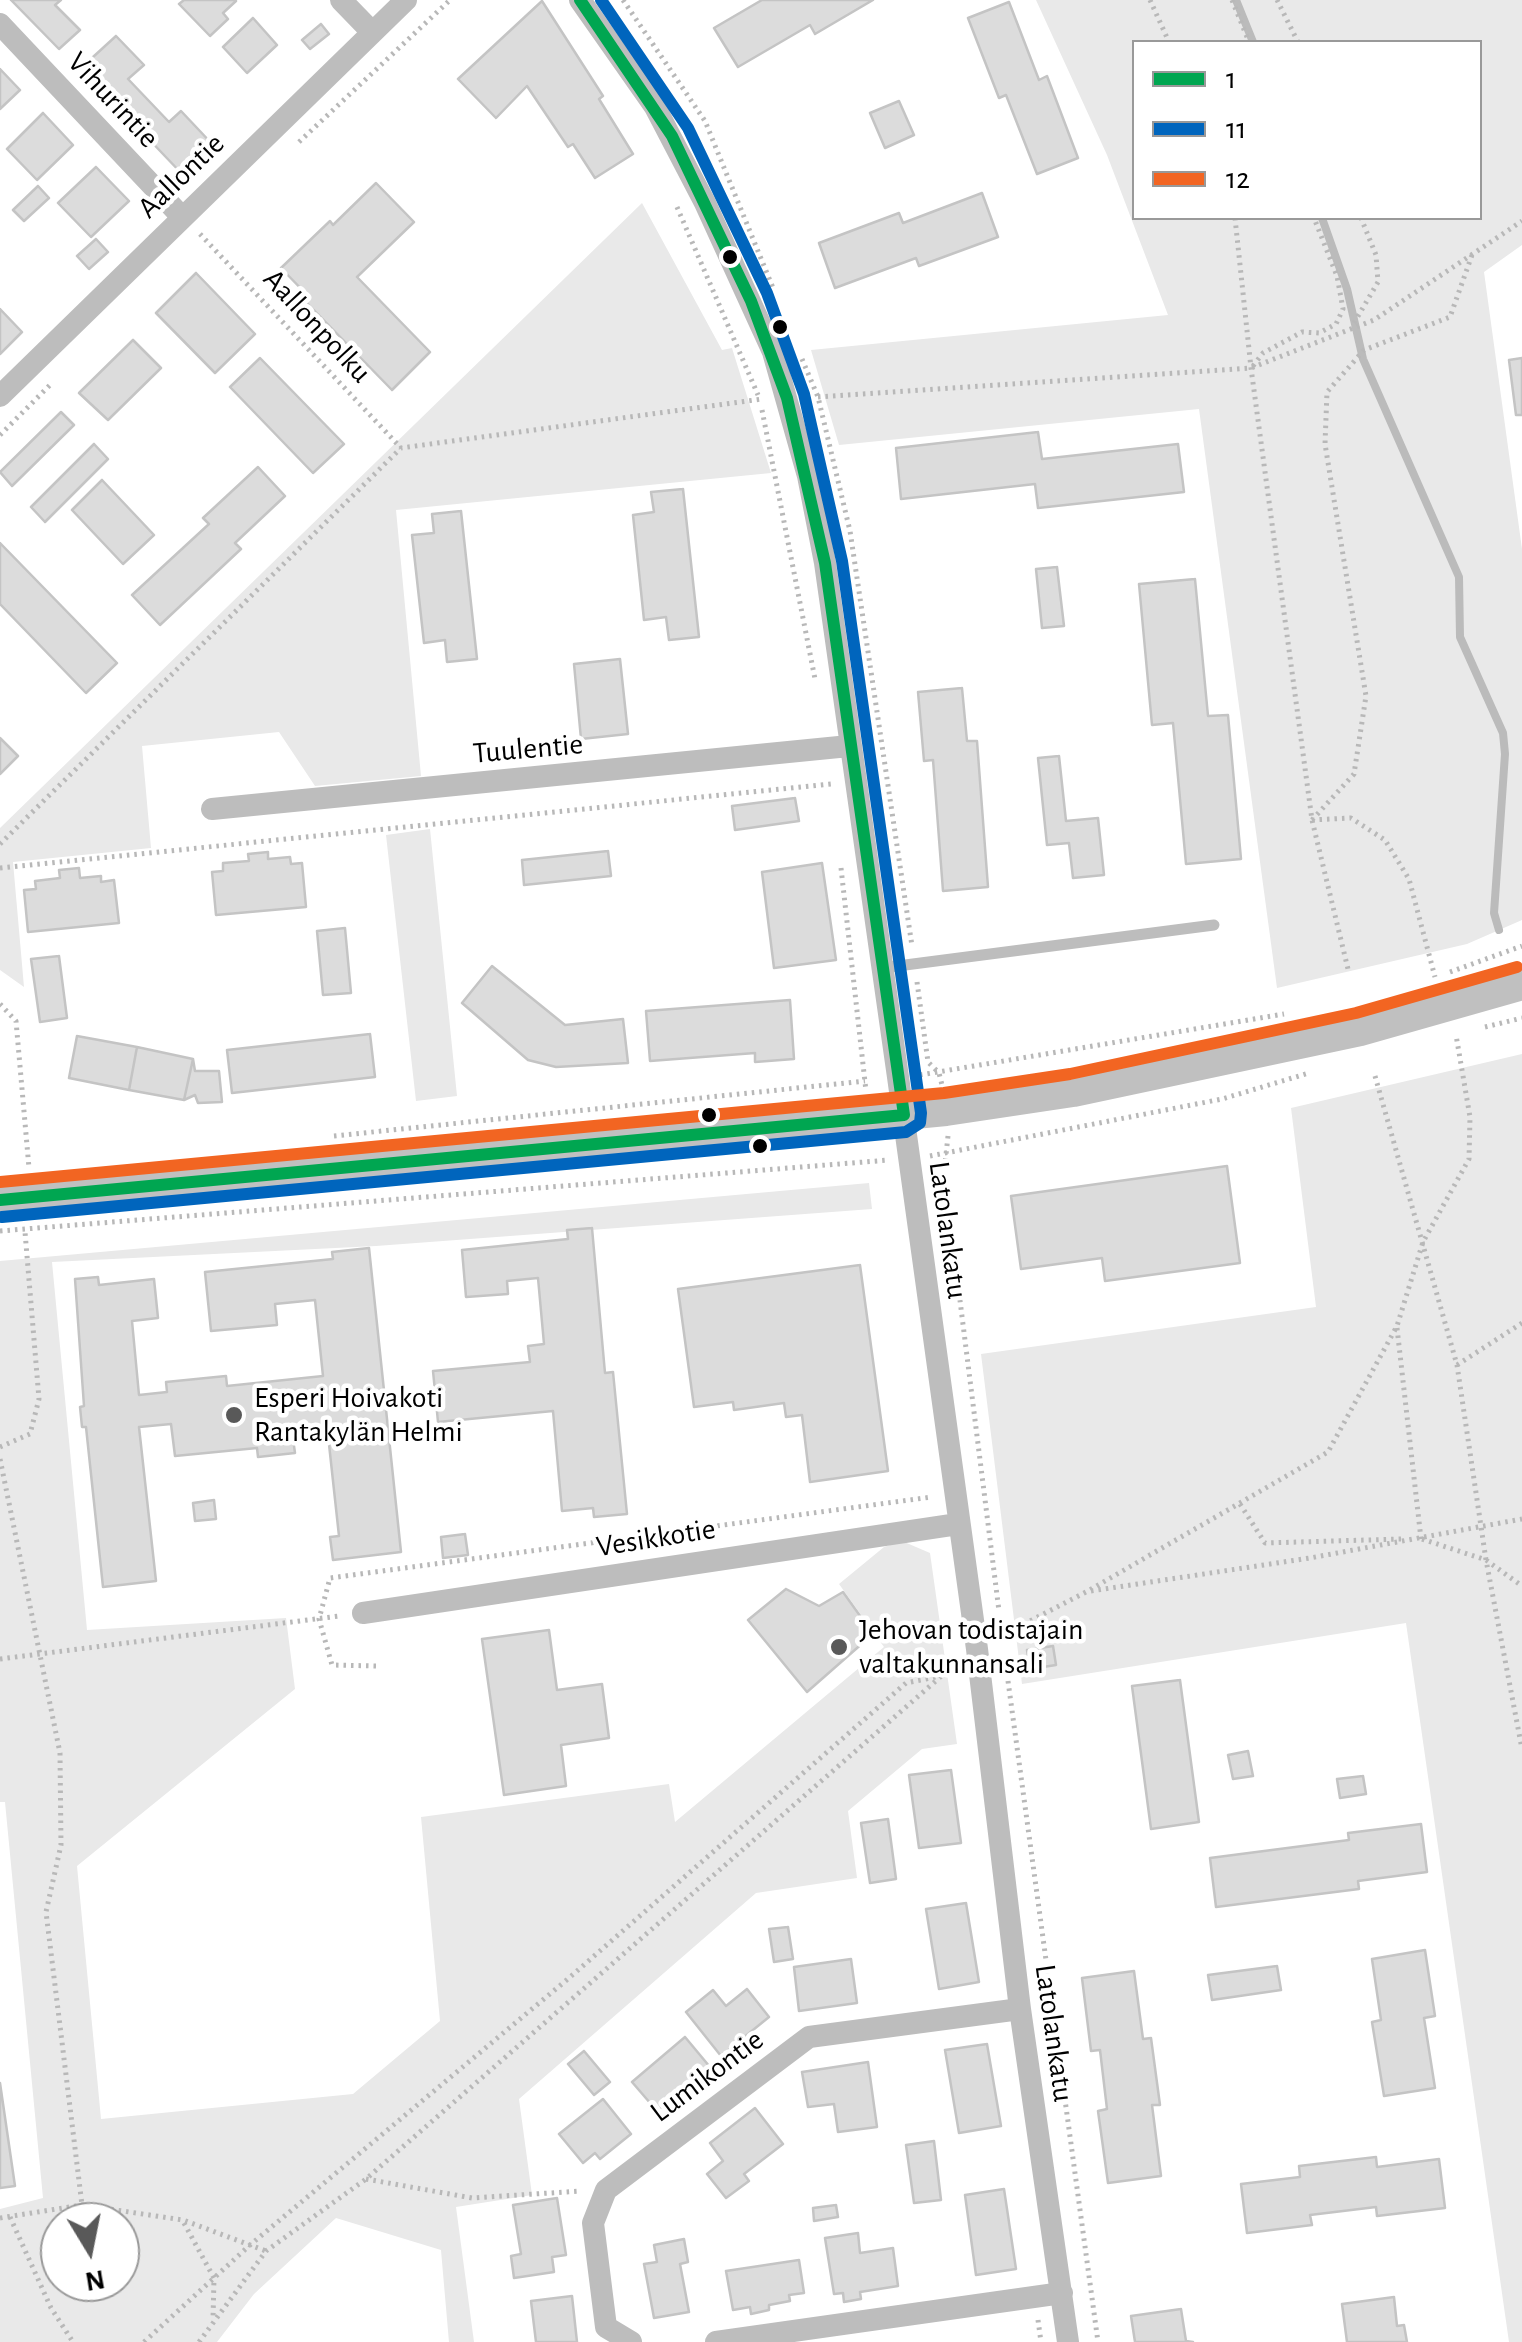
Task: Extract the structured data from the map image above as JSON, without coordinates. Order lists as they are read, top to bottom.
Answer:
{
  "streets": {
    "street": [
      "Vihurintie",
      "Aallontie",
      "Tuulentie",
      "Latolankatu",
      "Vesikkotie",
      "Lumikontie"
    ],
    "path": ["Aallonpolku"]
  },
  "crossings": [
    ["Vihurintie", "Aallontie"],
    ["Tuulentie", "Latolankatu"],
    ["Latolankatu", "Vesikkotie"],
    ["Latolankatu", "Lumikontie"]
  ],
  "places": ["Esperi Hoivakoti Rantakylän Helmi", "Jehovan todistajain valtakunnansali"],
  "lines": ["transit line 1", "transit line 11", "transit line 12"],
  "legend": ["1", "11", "12"],
  "north": "bottom"
}
